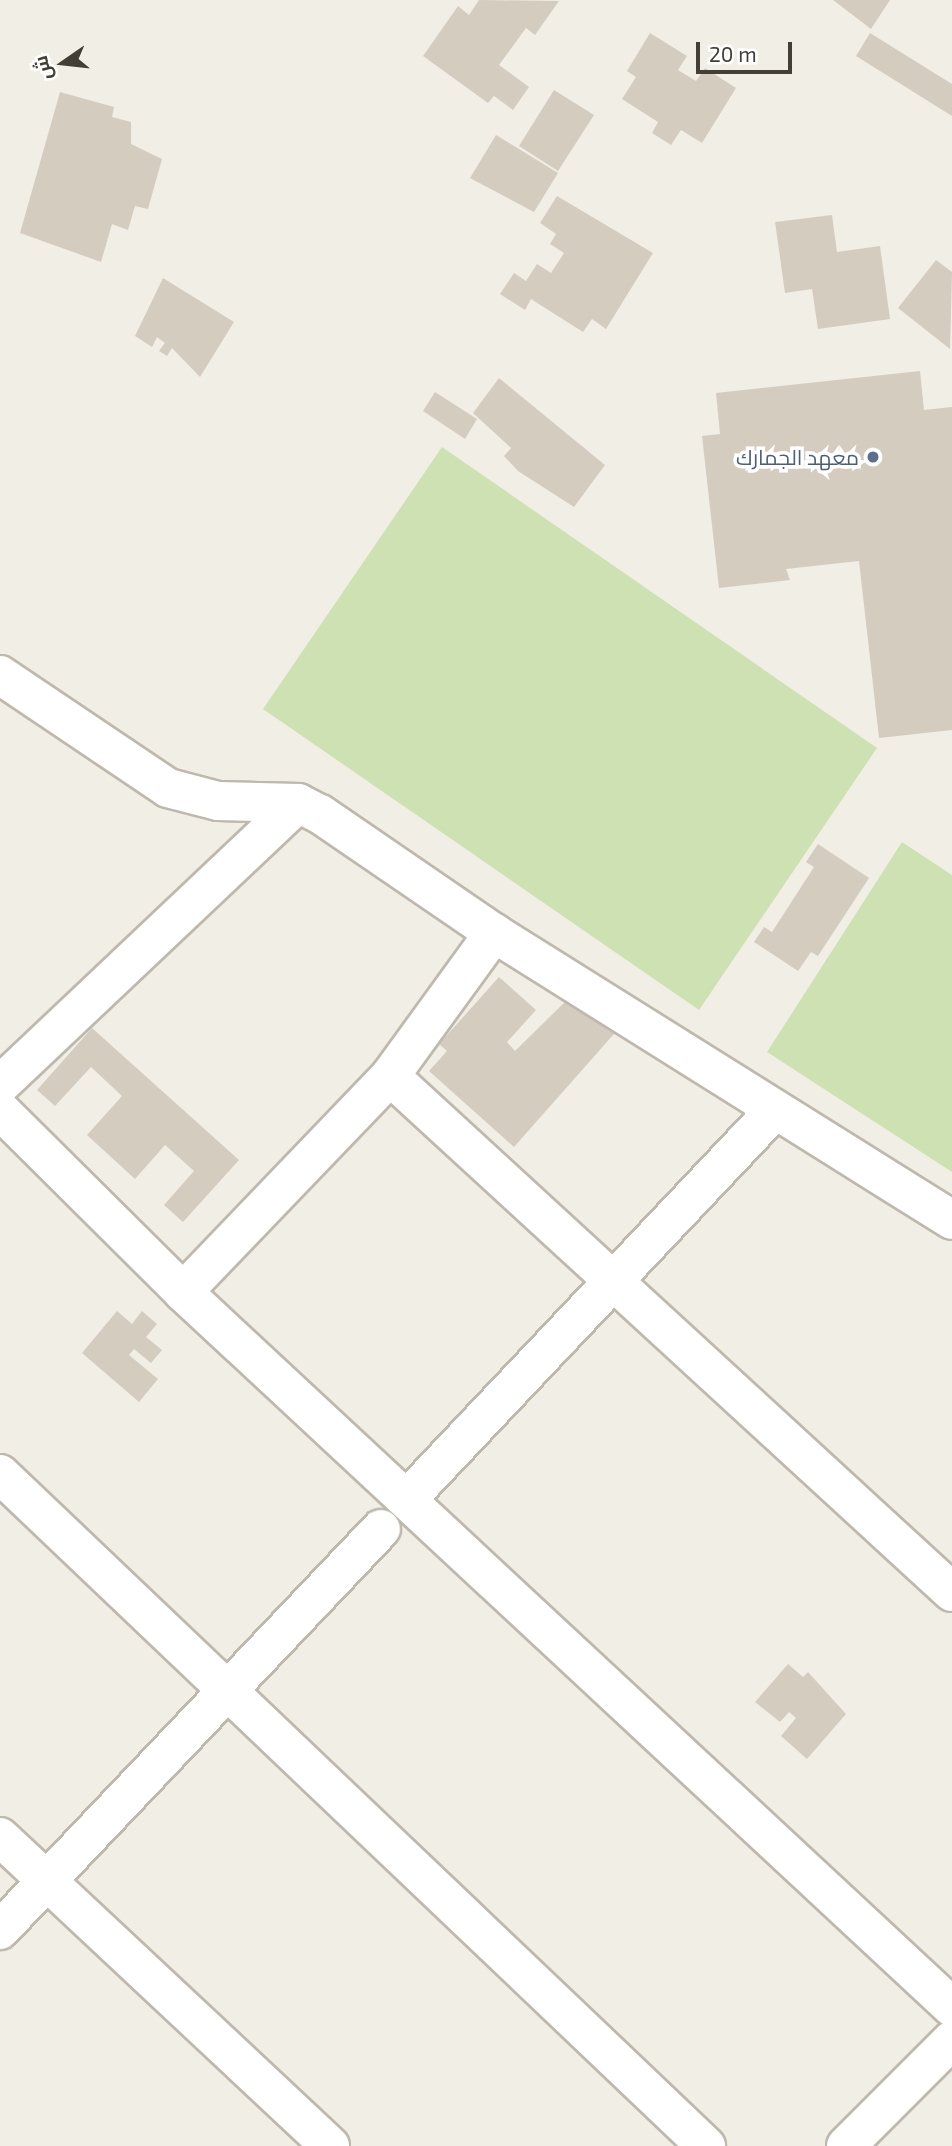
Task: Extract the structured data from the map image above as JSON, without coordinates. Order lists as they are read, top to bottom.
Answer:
{
  "places": ["معهد الجمارك"],
  "scale_bar": "20 m",
  "north": "left"
}
